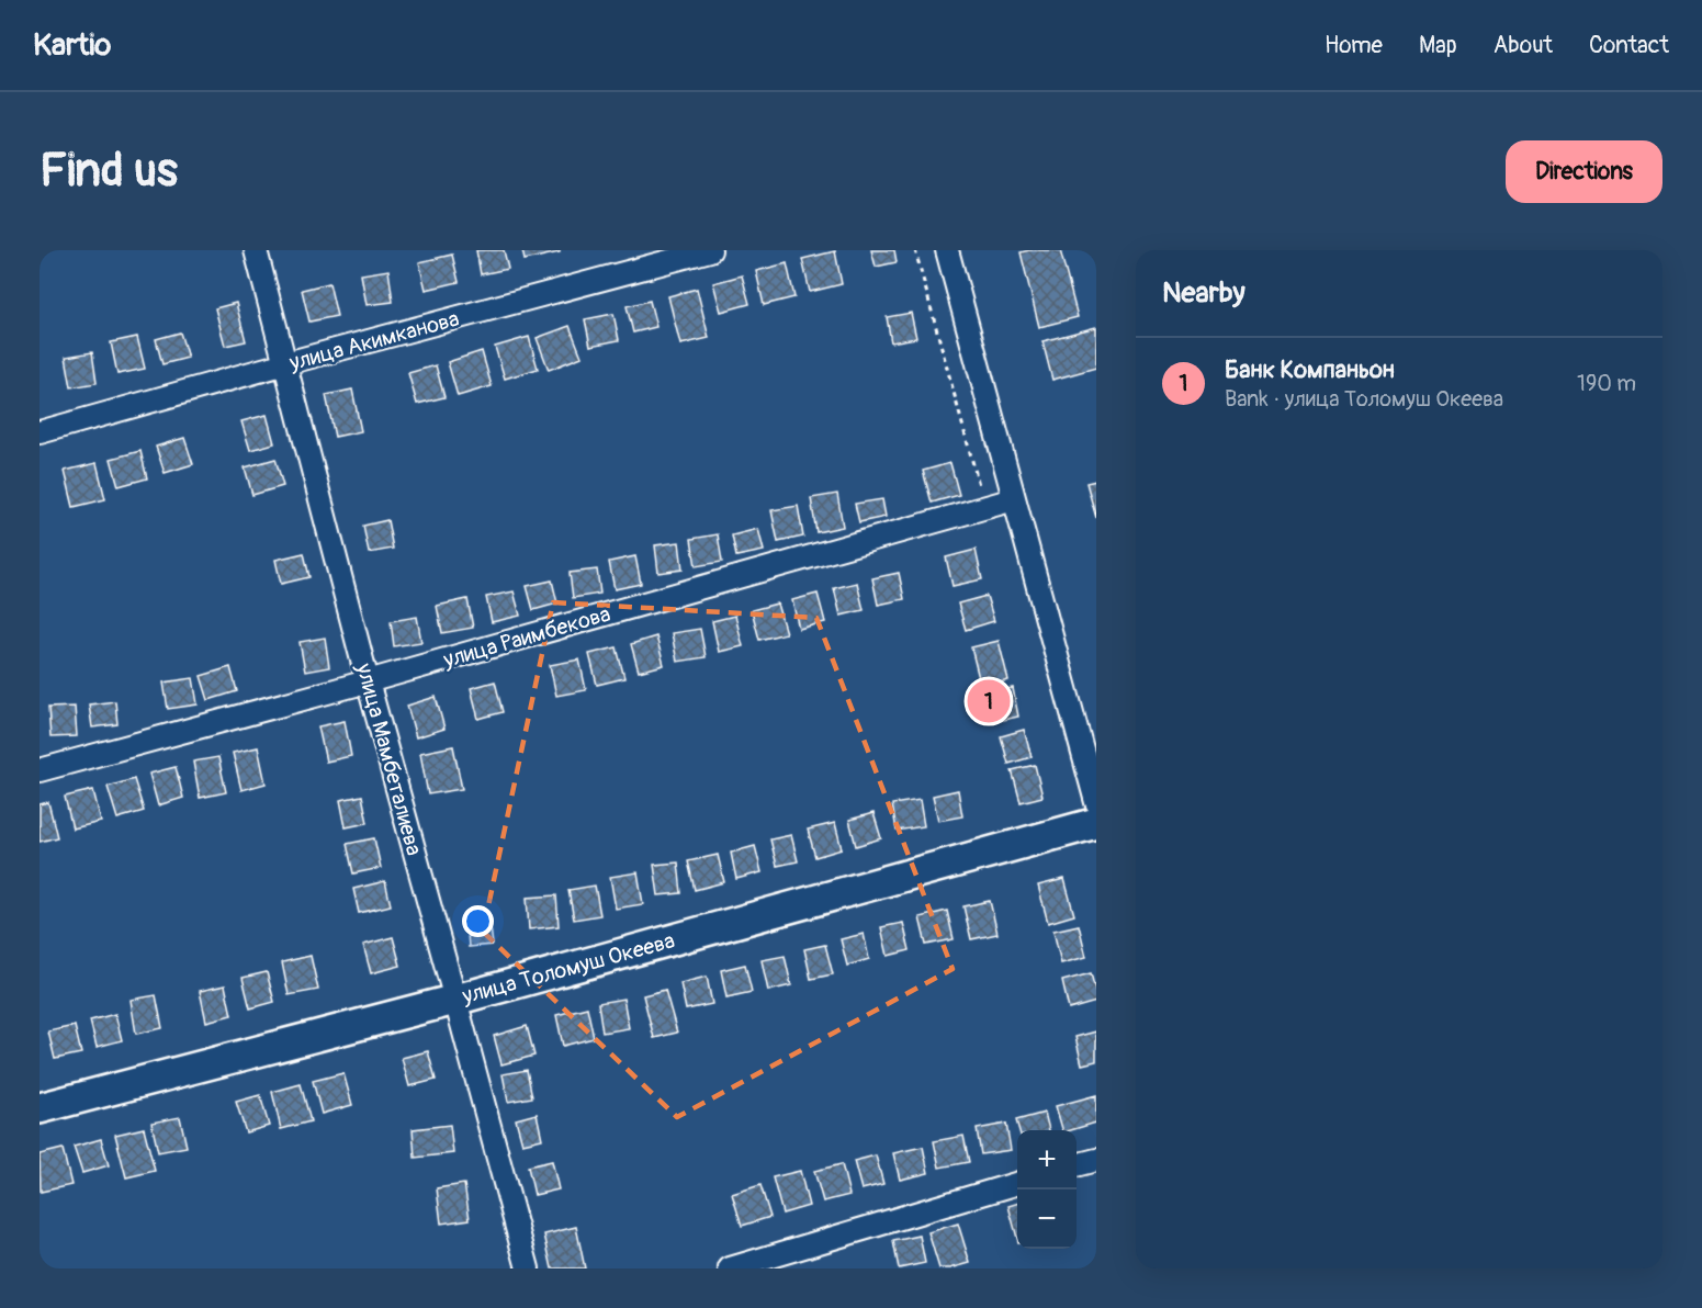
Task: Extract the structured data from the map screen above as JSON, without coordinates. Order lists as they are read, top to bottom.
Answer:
{
  "streets": {
    "street": [
      "улица Акимканова",
      "улица Раимбекова",
      "улица Мамбеталиева",
      "улица Толомуш Океева"
    ]
  },
  "crossings": [
    ["улица Акимканова", "улица Мамбеталиева"],
    ["улица Раимбекова", "улица Мамбеталиева"],
    ["улица Мамбеталиева", "улица Толомуш Океева"]
  ],
  "page": {
    "header": "Kartio",
    "nav": [
      "Home",
      "Map",
      "About",
      "Contact"
    ],
    "buttons": "Directions",
    "title": "Find us",
    "heading": "Nearby",
    "list": [
      {
        "mark": "1",
        "name": "Банк Компаньон",
        "note": "Bank · улица Толомуш Океева",
        "value": "190 m"
      }
    ],
    "pins": "1",
    "map_buttons": ["+", "−"]
  }
}
